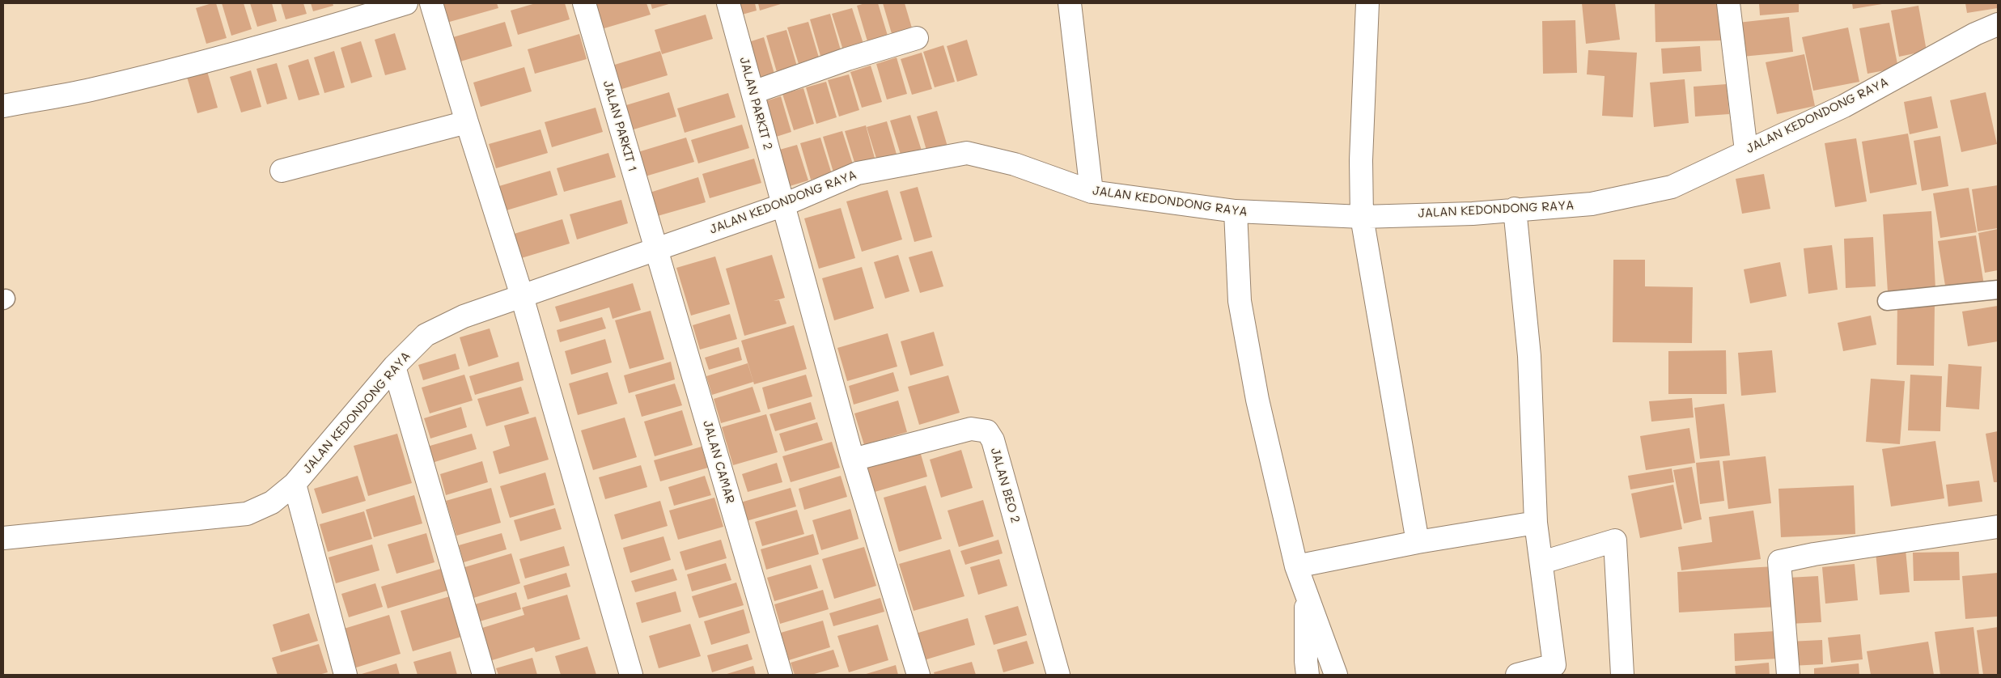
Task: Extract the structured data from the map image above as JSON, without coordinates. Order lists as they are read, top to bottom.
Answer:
{
  "streets": {
    "street": [
      "JALAN PARKIT 2",
      "JALAN KEDONDONG RAYA",
      "JALAN PARKIT 1",
      "JALAN CAMAR",
      "JALAN BEO 2"
    ]
  },
  "crossings": [
    ["JALAN PARKIT 2", "JALAN KEDONDONG RAYA"],
    ["JALAN PARKIT 2", "JALAN BEO 2"],
    ["JALAN KEDONDONG RAYA", "JALAN PARKIT 1"],
    ["JALAN KEDONDONG RAYA", "JALAN CAMAR"],
    ["JALAN PARKIT 1", "JALAN CAMAR"]
  ]
}
